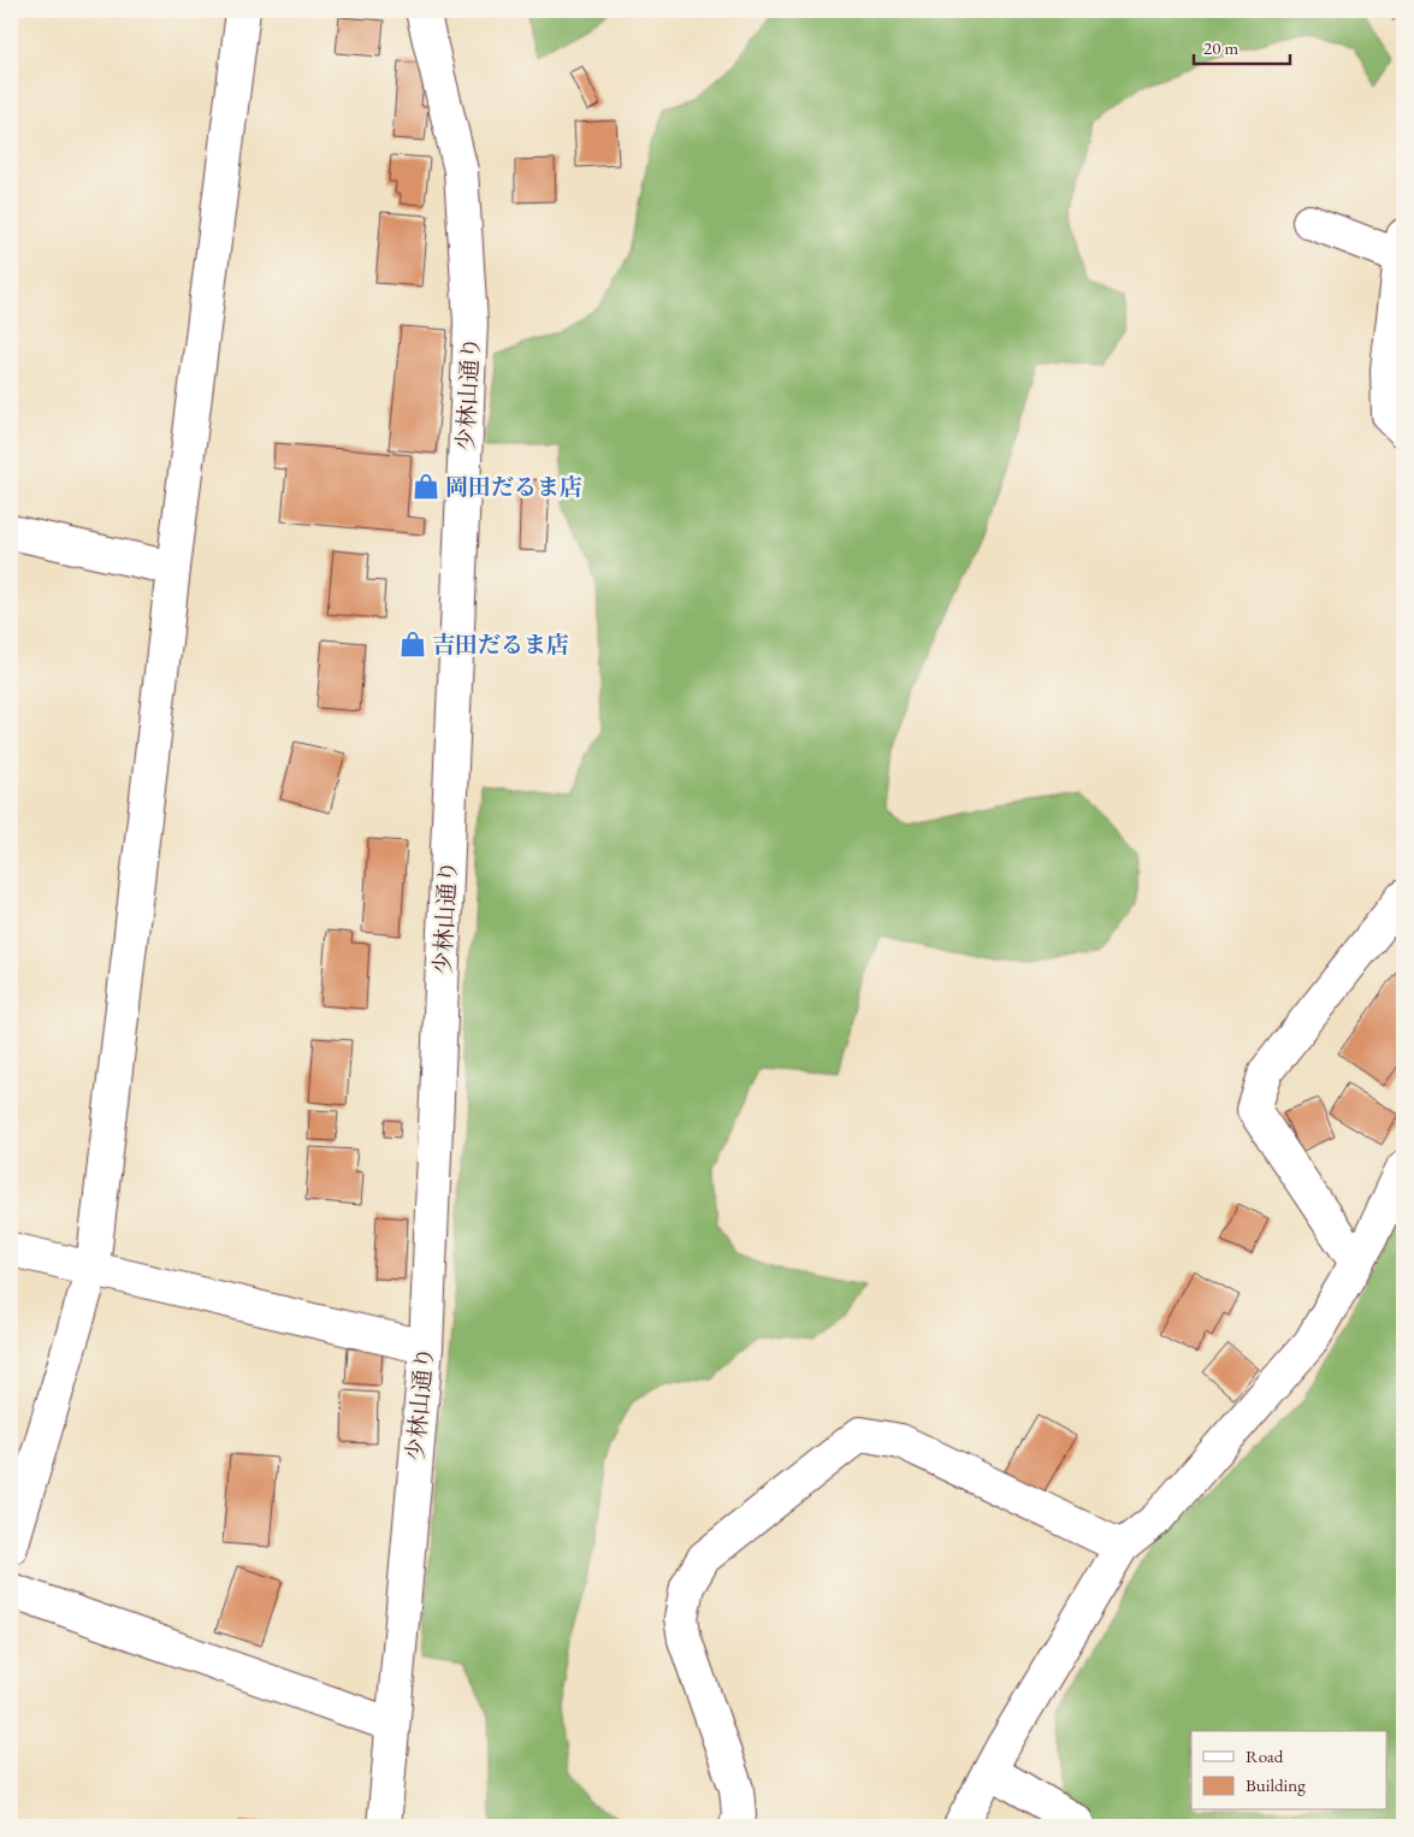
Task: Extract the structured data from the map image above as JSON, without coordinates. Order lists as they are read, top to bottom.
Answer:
{
  "streets": {
    "street": ["少林山通り"]
  },
  "places": {
    "shop": ["岡田だるま店", "吉田だるま店"]
  },
  "legend": ["Road", "Building"],
  "scale_bar": "20 m"
}
